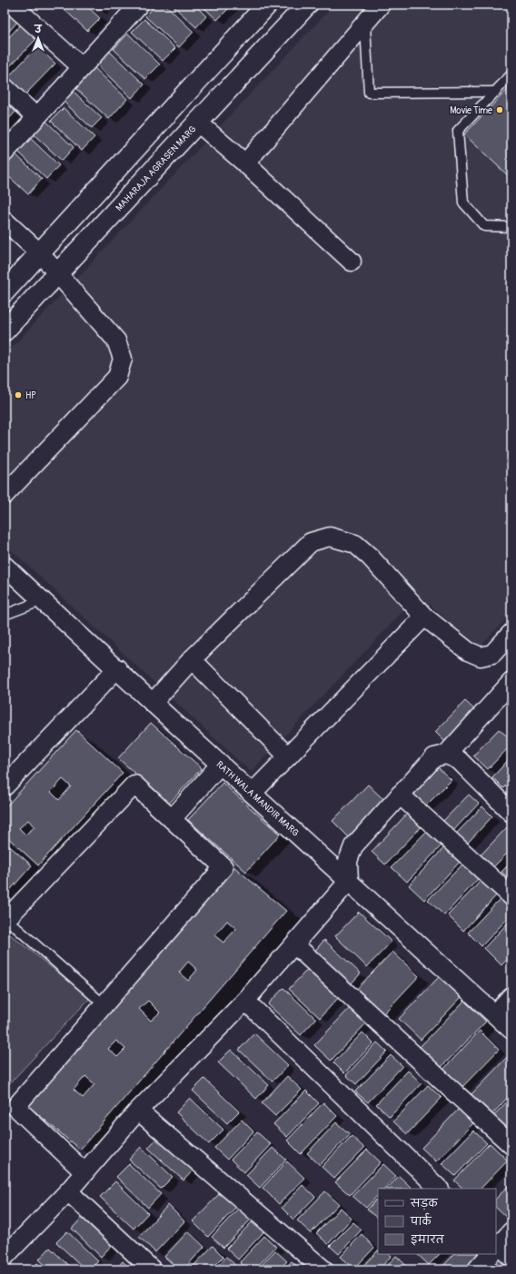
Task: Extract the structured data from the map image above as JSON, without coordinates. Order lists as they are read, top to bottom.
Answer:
{
  "streets": {
    "street": ["MAHARAJA AGRASEN MARG", "RATH WALA MANDIR MARG"]
  },
  "places": ["Movie Time", "HP"],
  "legend": ["सड़क", "पार्क", "इमारत"],
  "north": "top"
}
